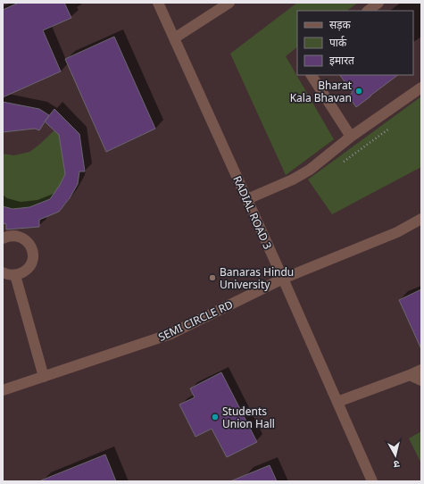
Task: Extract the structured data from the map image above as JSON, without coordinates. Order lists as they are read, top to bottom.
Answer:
{
  "streets": {
    "lane": ["RADIAL ROAD 3", "SEMI CIRCLE RD"]
  },
  "crossings": [
    ["RADIAL ROAD 3", "SEMI CIRCLE RD"]
  ],
  "places": ["Bharat Kala Bhavan", "Banaras Hindu University", "Students Union Hall"],
  "legend": ["सड़क", "पार्क", "इमारत"],
  "north": "bottom"
}
